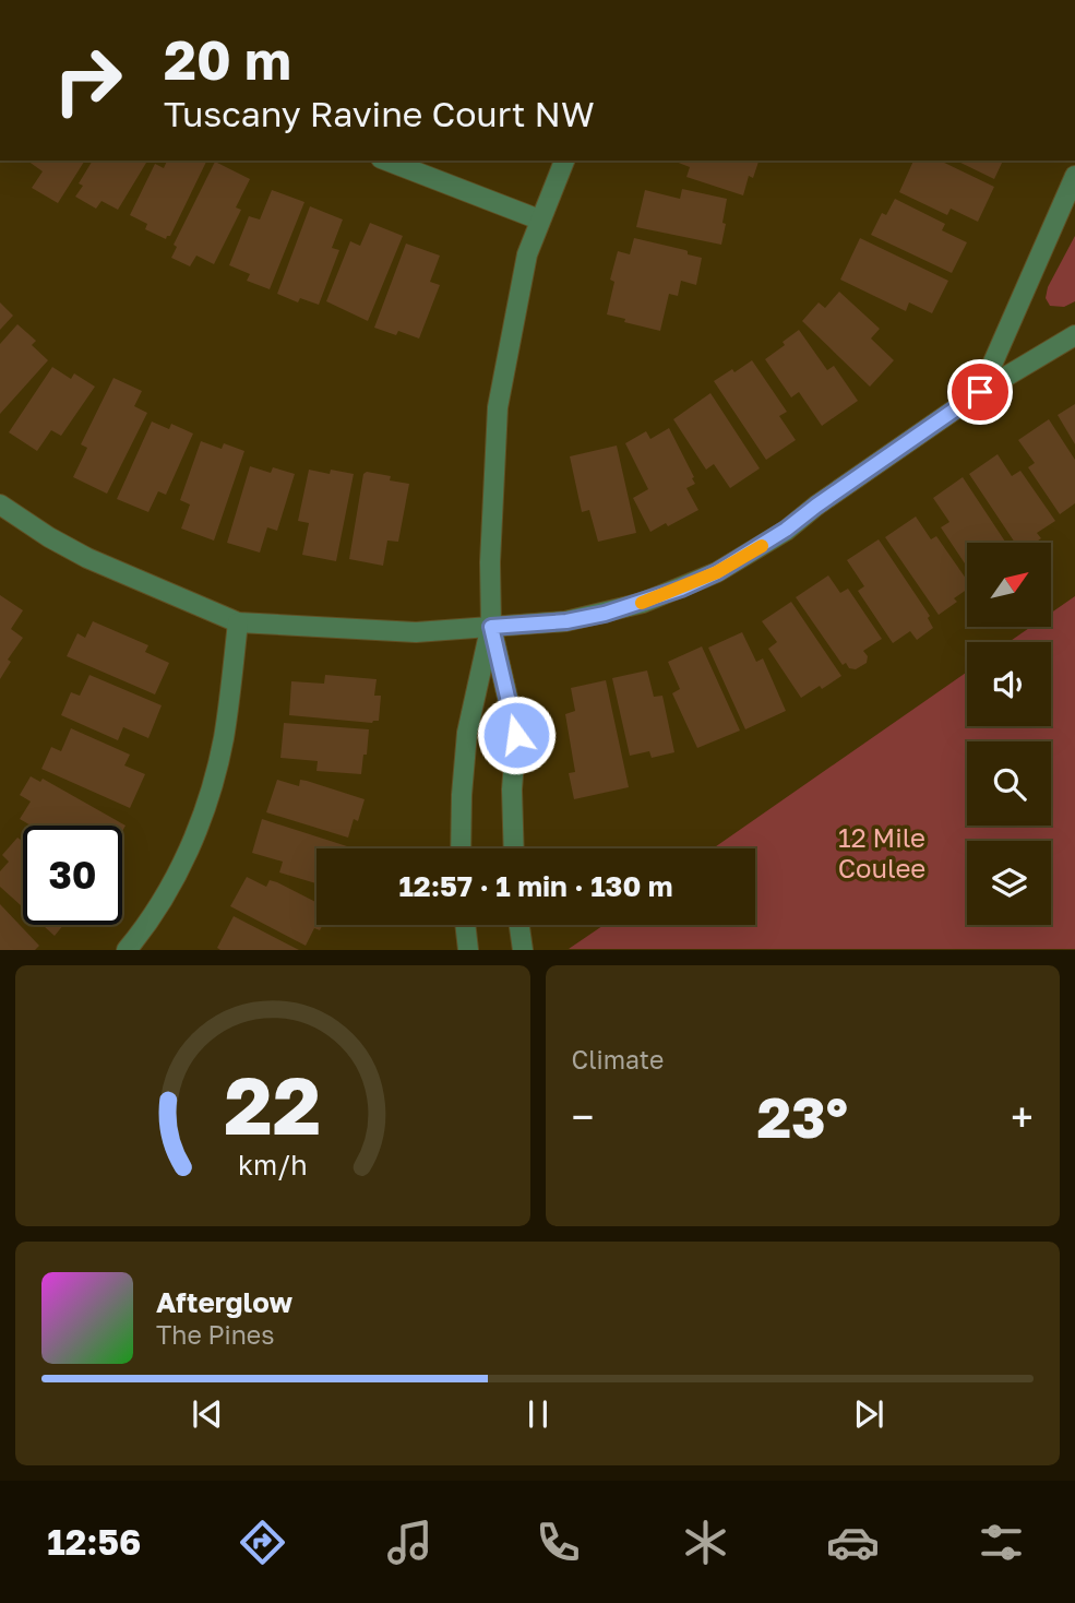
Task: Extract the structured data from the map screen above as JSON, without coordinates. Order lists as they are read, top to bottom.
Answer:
{
  "parks": ["12 Mile Coulee"],
  "north": "top right",
  "page": {
    "turn": ["20 m", "Tuscany Ravine Court NW"],
    "limit": "30",
    "trip": "12:57 · 1 min · 130 m",
    "tile": "Climate",
    "heat": ["−", "23°", "+"],
    "song": ["Afterglow", "The Pines"],
    "tabs": "12:56",
    "gauge": ["22", "km/h"]
  }
}
